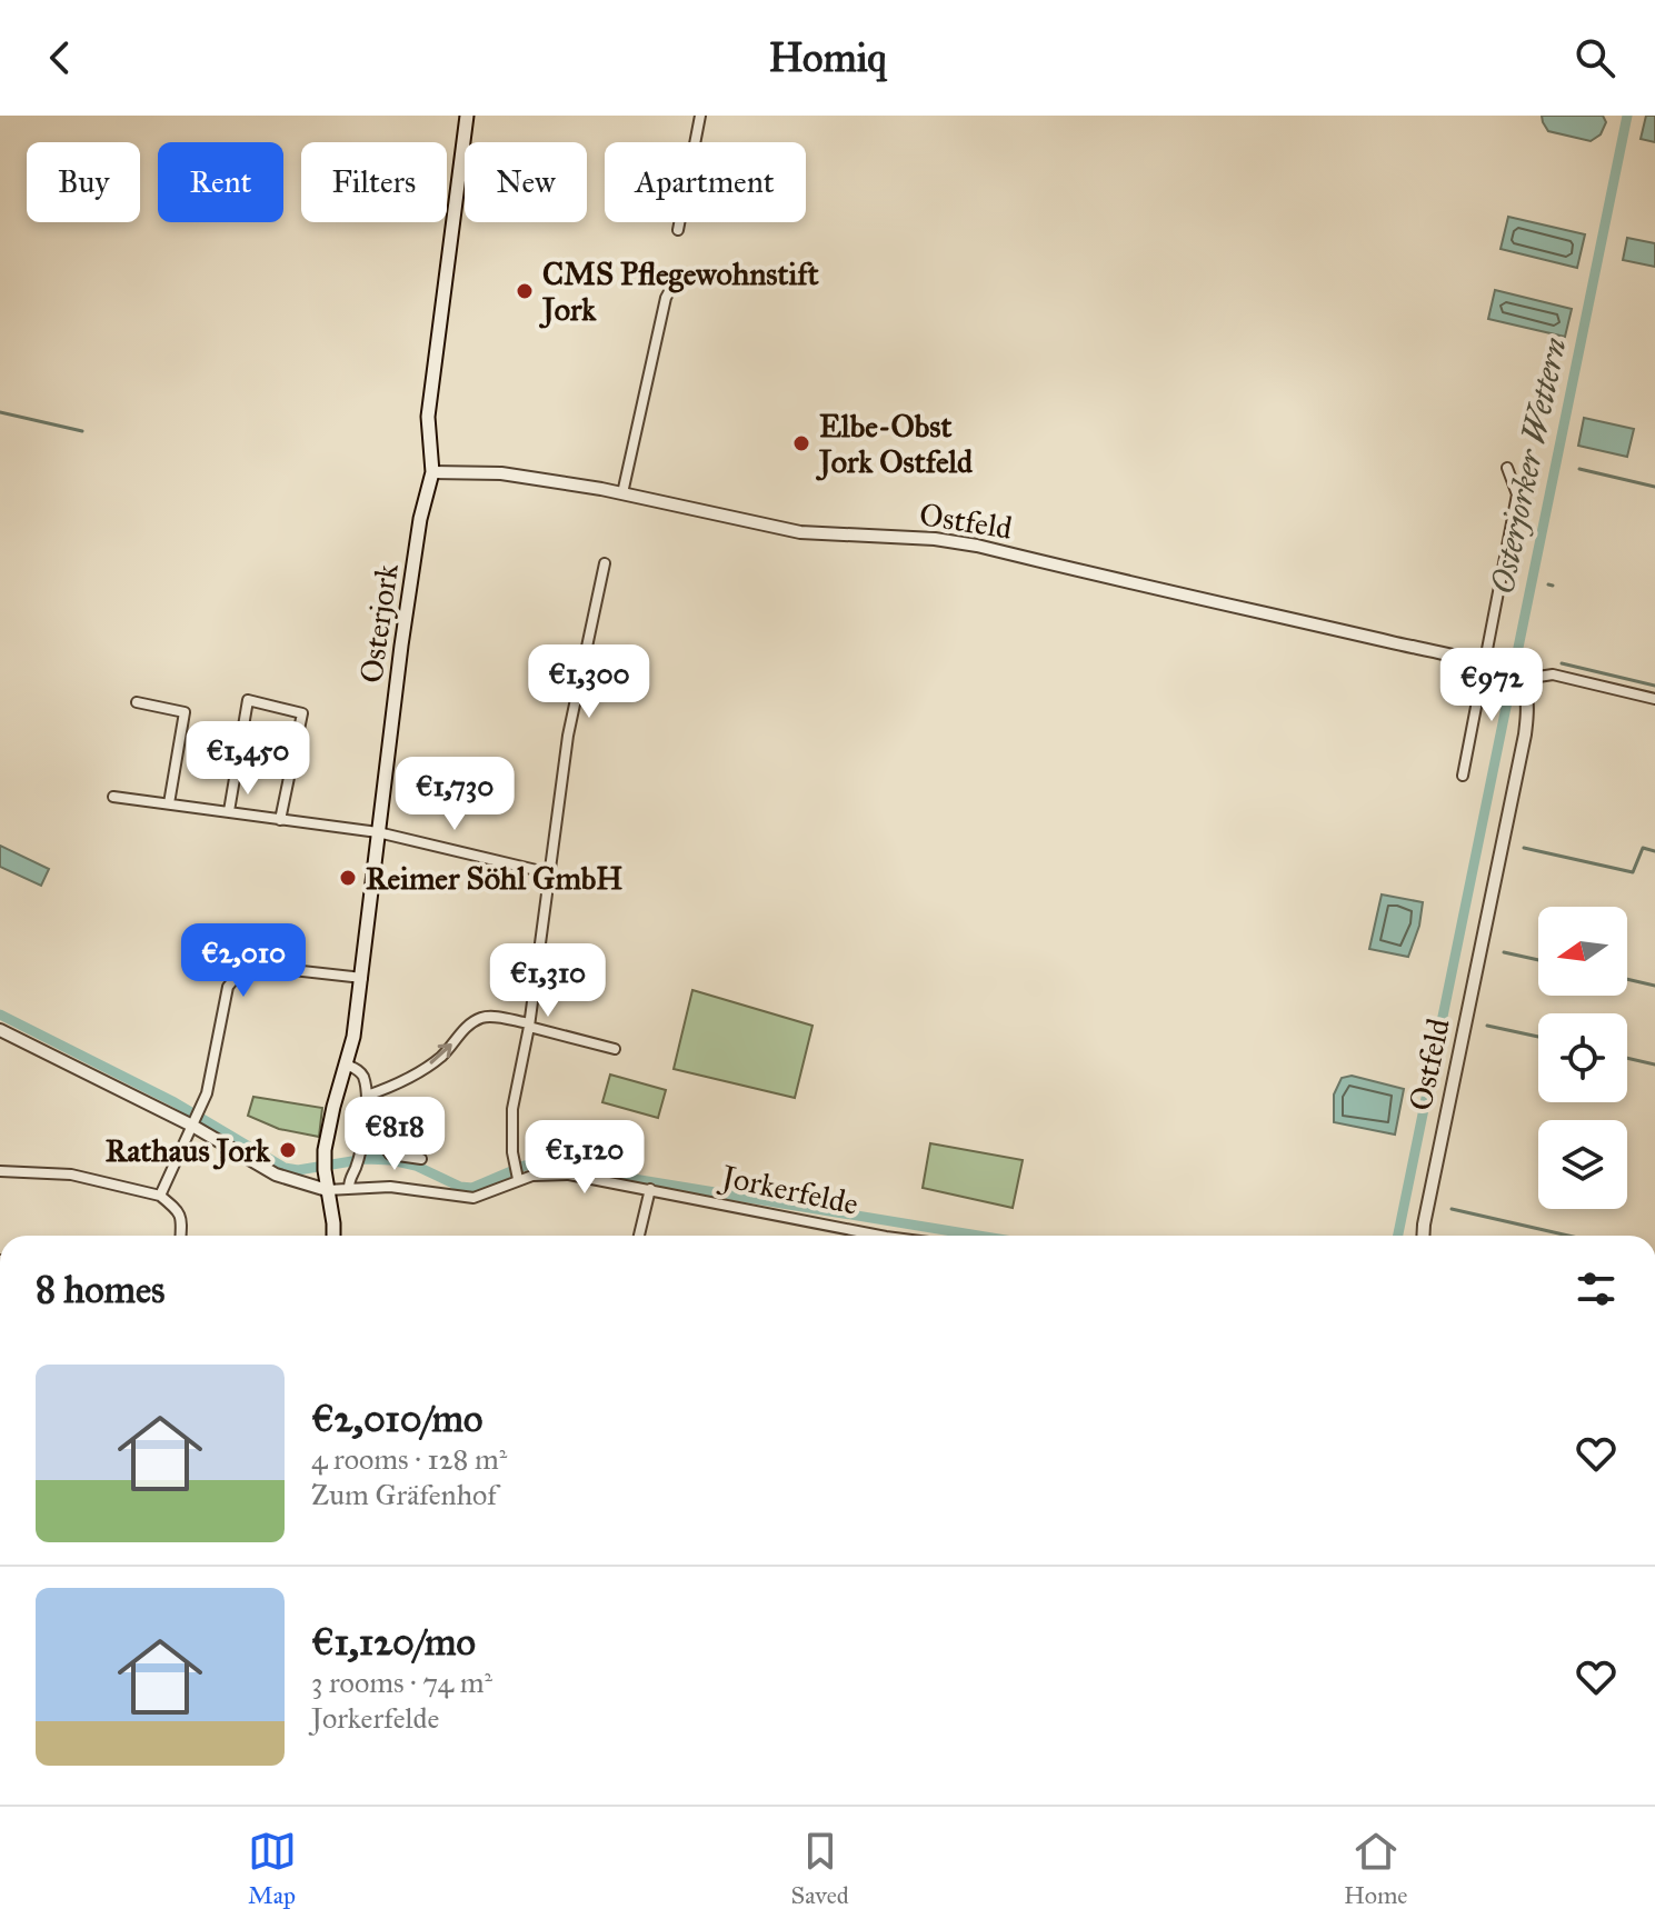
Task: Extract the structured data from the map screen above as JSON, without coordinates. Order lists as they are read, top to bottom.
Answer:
{
  "streets": {
    "main road": ["Osterjork"],
    "street": ["Ostfeld", "Jorkerfelde"]
  },
  "crossings": [
    ["Ostfeld", "Osterjork"],
    ["Osterjork", "Jorkerfelde"]
  ],
  "water": ["Osterjorker Wettern"],
  "places": [
    "CMS Pflegewohnstift Jork",
    "Elbe-Obst Jork Ostfeld",
    "Reimer Söhl GmbH",
    "Rathaus Jork"
  ],
  "north": "left",
  "page": {
    "header": "Homiq",
    "chip": [
      "Buy",
      "Rent",
      "Filters",
      "New",
      "Apartment"
    ],
    "price": [
      "€1,300",
      "€972",
      "€1,450",
      "€1,730",
      "€2,010",
      "€1,310",
      "€818",
      "€1,120"
    ],
    "heading": "8 homes",
    "list": [
      {
        "name": "€2,010/mo",
        "note": "4 rooms · 128 m² · Zum Gräfenhof"
      },
      {
        "name": "€1,120/mo",
        "note": "3 rooms · 74 m² · Jorkerfelde"
      }
    ],
    "tabs": ["Map", "Saved", "Home"]
  }
}
